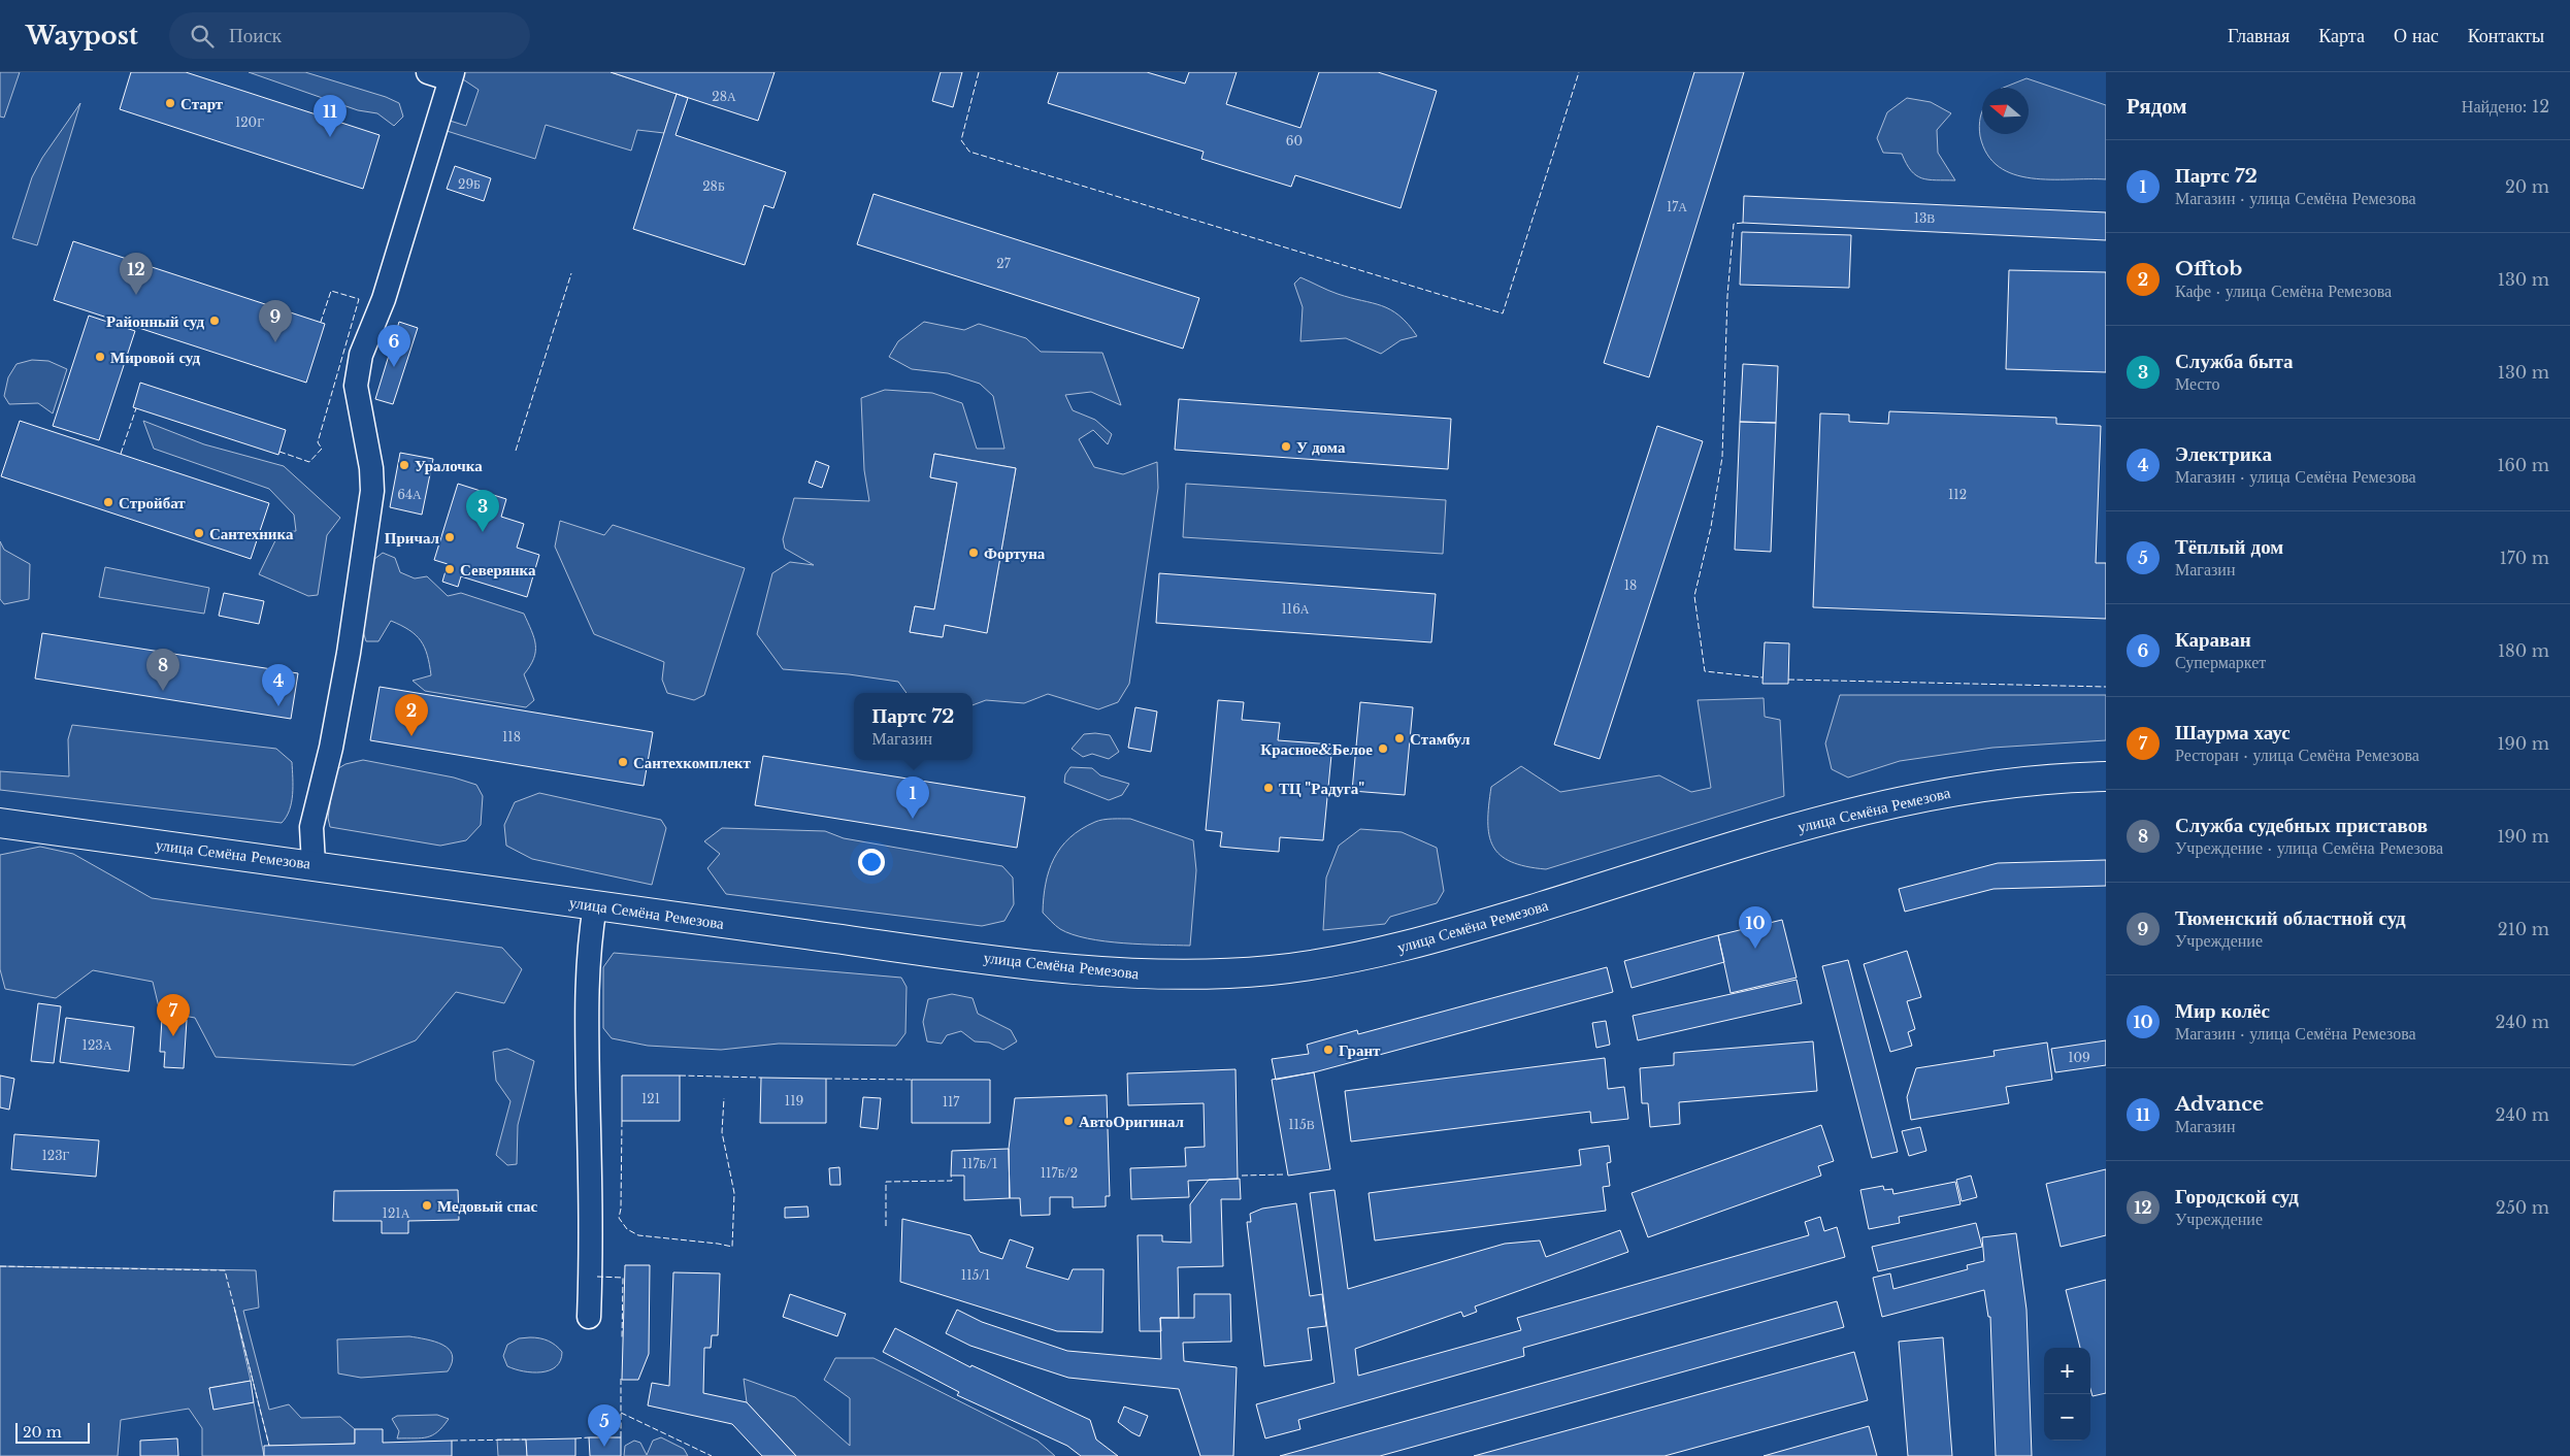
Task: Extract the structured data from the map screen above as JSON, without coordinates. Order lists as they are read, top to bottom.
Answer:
{
  "streets": {
    "main road": ["улица Семёна Ремезова"]
  },
  "places": [
    "Старт",
    "Районный суд",
    "Мировой суд",
    "У дома",
    "Уралочка",
    "Стройбат",
    "Сантехника",
    "Причал",
    "Фортуна",
    "Северянка",
    "Стамбул",
    "Красное&Белое",
    "Сантехкомплект",
    "ТЦ \"Радуга\"",
    "Грант",
    "АвтоОригинал",
    "Медовый спас"
  ],
  "house_numbers": [
    "28А",
    "120Г",
    "60",
    "29Б",
    "28Б",
    "17А",
    "13В",
    "27",
    "64А",
    "112",
    "18",
    "116А",
    "118",
    "123А",
    "109",
    "121",
    "119",
    "117",
    "115В",
    "123Г",
    "117Б/1",
    "117Б/2",
    "121А",
    "115/1"
  ],
  "scale_bar": "20 m",
  "north": "left",
  "page": {
    "header": "Waypost",
    "search": "Поиск",
    "nav": [
      "Главная",
      "Карта",
      "О нас",
      "Контакты"
    ],
    "heading": ["Рядом", "Найдено: 12"],
    "pins": [
      "11",
      "12",
      "9",
      "6",
      "3",
      "8",
      "4",
      "2",
      "1",
      "10",
      "7",
      "5"
    ],
    "list": [
      {
        "mark": "1",
        "name": "Партс 72",
        "note": "Магазин · улица Семёна Ремезова",
        "value": "20 m"
      },
      {
        "mark": "2",
        "name": "Offtob",
        "note": "Кафе · улица Семёна Ремезова",
        "value": "130 m"
      },
      {
        "mark": "3",
        "name": "Служба быта",
        "note": "Место",
        "value": "130 m"
      },
      {
        "mark": "4",
        "name": "Электрика",
        "note": "Магазин · улица Семёна Ремезова",
        "value": "160 m"
      },
      {
        "mark": "5",
        "name": "Тёплый дом",
        "note": "Магазин",
        "value": "170 m"
      },
      {
        "mark": "6",
        "name": "Караван",
        "note": "Супермаркет",
        "value": "180 m"
      },
      {
        "mark": "7",
        "name": "Шаурма хаус",
        "note": "Ресторан · улица Семёна Ремезова",
        "value": "190 m"
      },
      {
        "mark": "8",
        "name": "Служба судебных приставов",
        "note": "Учреждение · улица Семёна Ремезова",
        "value": "190 m"
      },
      {
        "mark": "9",
        "name": "Тюменский областной суд",
        "note": "Учреждение",
        "value": "210 m"
      },
      {
        "mark": "10",
        "name": "Мир колёс",
        "note": "Магазин · улица Семёна Ремезова",
        "value": "240 m"
      },
      {
        "mark": "11",
        "name": "Advance",
        "note": "Магазин",
        "value": "240 m"
      },
      {
        "mark": "12",
        "name": "Городской суд",
        "note": "Учреждение",
        "value": "250 m"
      }
    ],
    "popup": ["Партс 72", "Магазин"],
    "map_buttons": ["+", "−"],
    "scale": "20 m"
  }
}
